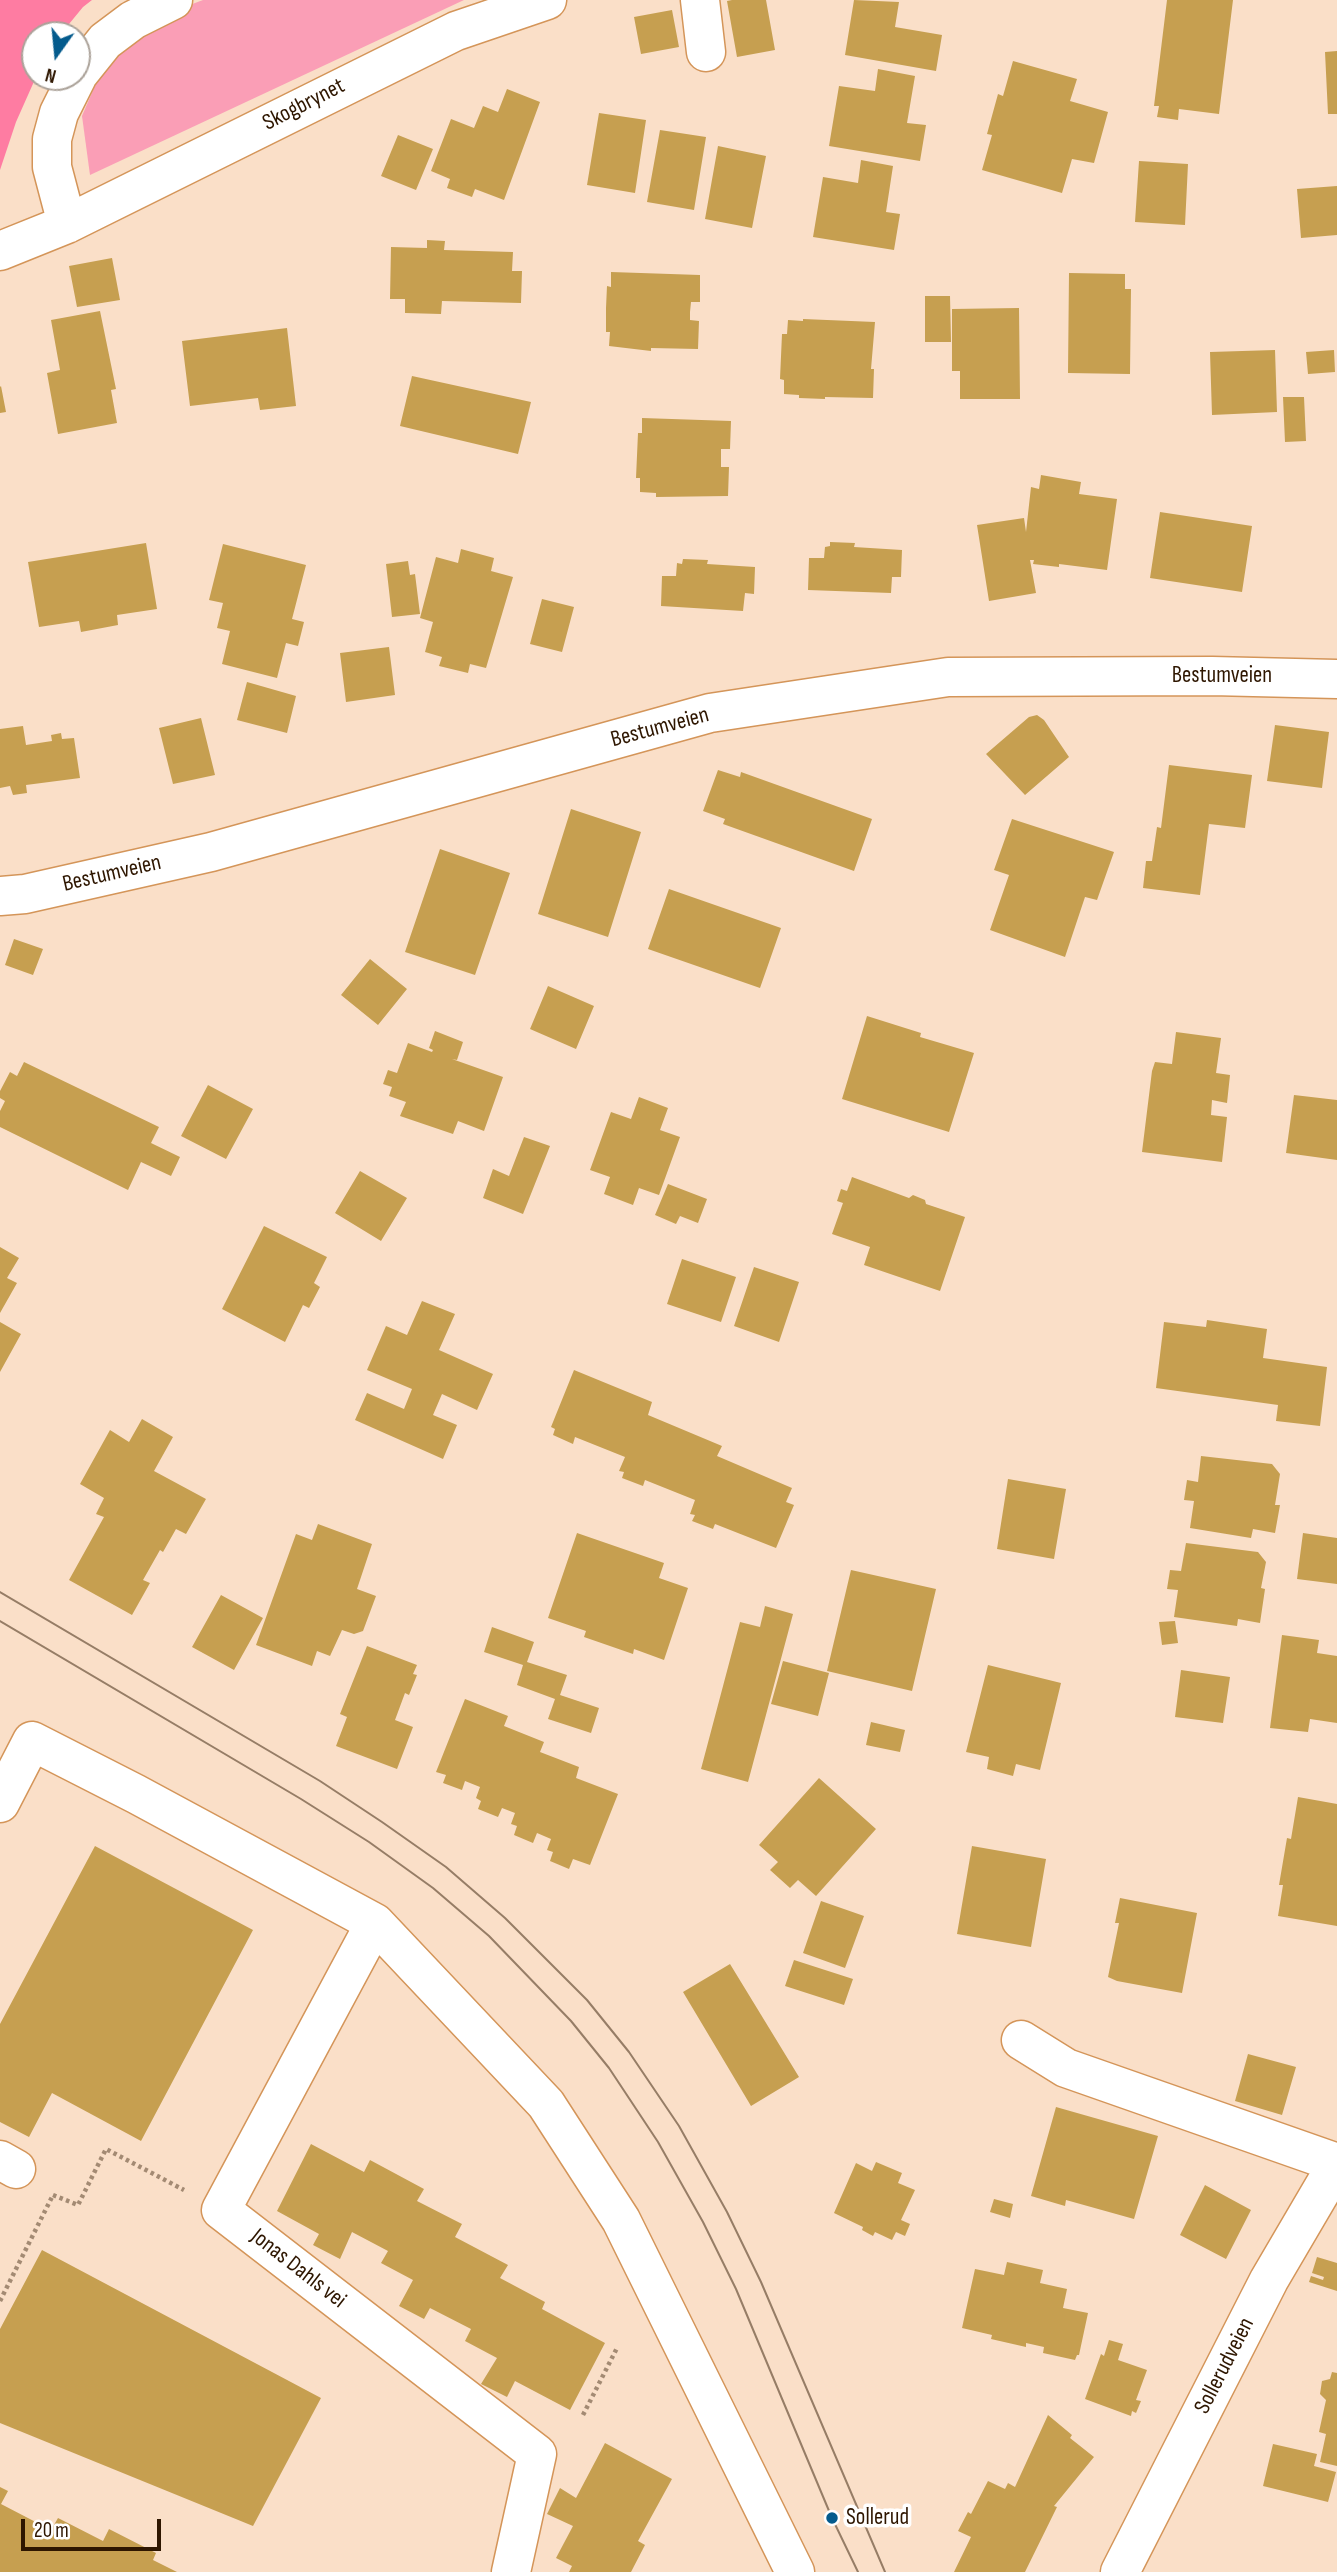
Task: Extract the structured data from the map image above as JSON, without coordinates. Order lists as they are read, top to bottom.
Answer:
{
  "streets": {
    "street": [
      "Skogbrynet",
      "Bestumveien",
      "Jonas Dahls vei",
      "Sollerudveien"
    ]
  },
  "places": ["Sollerud"],
  "scale_bar": "20 m",
  "north": "bottom"
}
